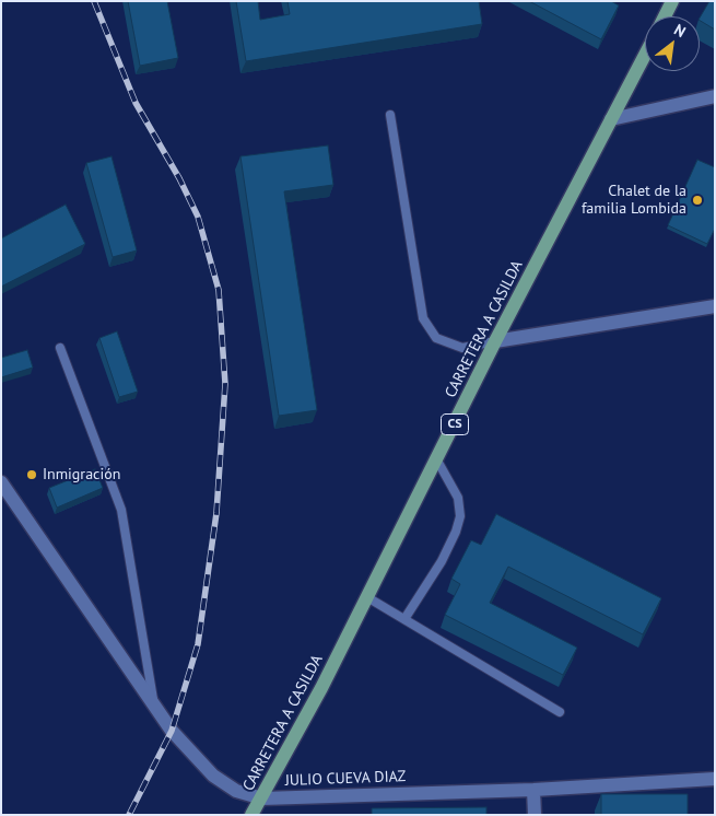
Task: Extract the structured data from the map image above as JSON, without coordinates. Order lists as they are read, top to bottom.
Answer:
{
  "streets": {
    "main road": ["CARRETERA A CASILDA", "CS"],
    "street": ["JULIO CUEVA DIAZ"]
  },
  "crossings": [
    ["CARRETERA A CASILDA", "JULIO CUEVA DIAZ"]
  ],
  "places": ["Chalet de la familia Lombida", "Inmigración"],
  "north": "top right"
}
